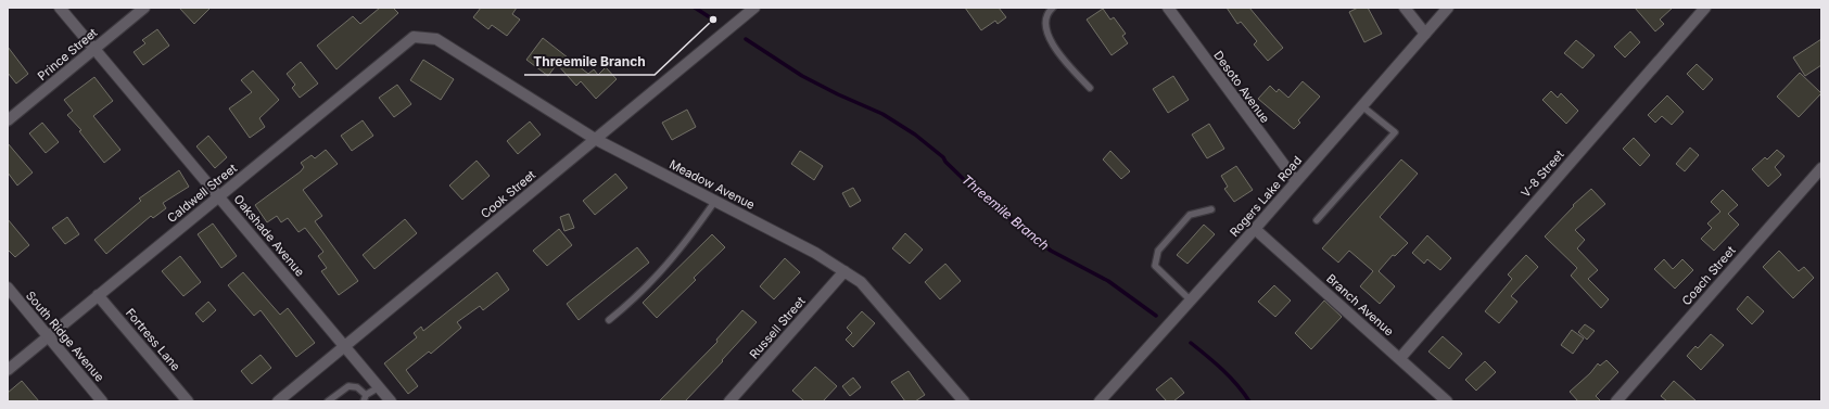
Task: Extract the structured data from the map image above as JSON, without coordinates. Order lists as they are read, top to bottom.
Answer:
{
  "streets": {
    "street": [
      "Prince Street",
      "Desoto Avenue",
      "V-8 Street",
      "Meadow Avenue",
      "Caldwell Street",
      "Cook Street",
      "Rogers Lake Road",
      "Oakshade Avenue",
      "Coach Street",
      "Branch Avenue",
      "Russell Street",
      "South Ridge Avenue",
      "Fortress Lane"
    ]
  },
  "crossings": [
    ["Prince Street", "Oakshade Avenue"],
    ["Desoto Avenue", "Rogers Lake Road"],
    ["V-8 Street", "Branch Avenue"],
    ["Meadow Avenue", "Caldwell Street"],
    ["Meadow Avenue", "Cook Street"],
    ["Meadow Avenue", "Russell Street"],
    ["Caldwell Street", "Oakshade Avenue"],
    ["Caldwell Street", "South Ridge Avenue"],
    ["Caldwell Street", "Fortress Lane"],
    ["Cook Street", "Oakshade Avenue"],
    ["Rogers Lake Road", "Branch Avenue"]
  ],
  "water": ["Threemile Branch"],
  "places": ["Threemile Branch"]
}
